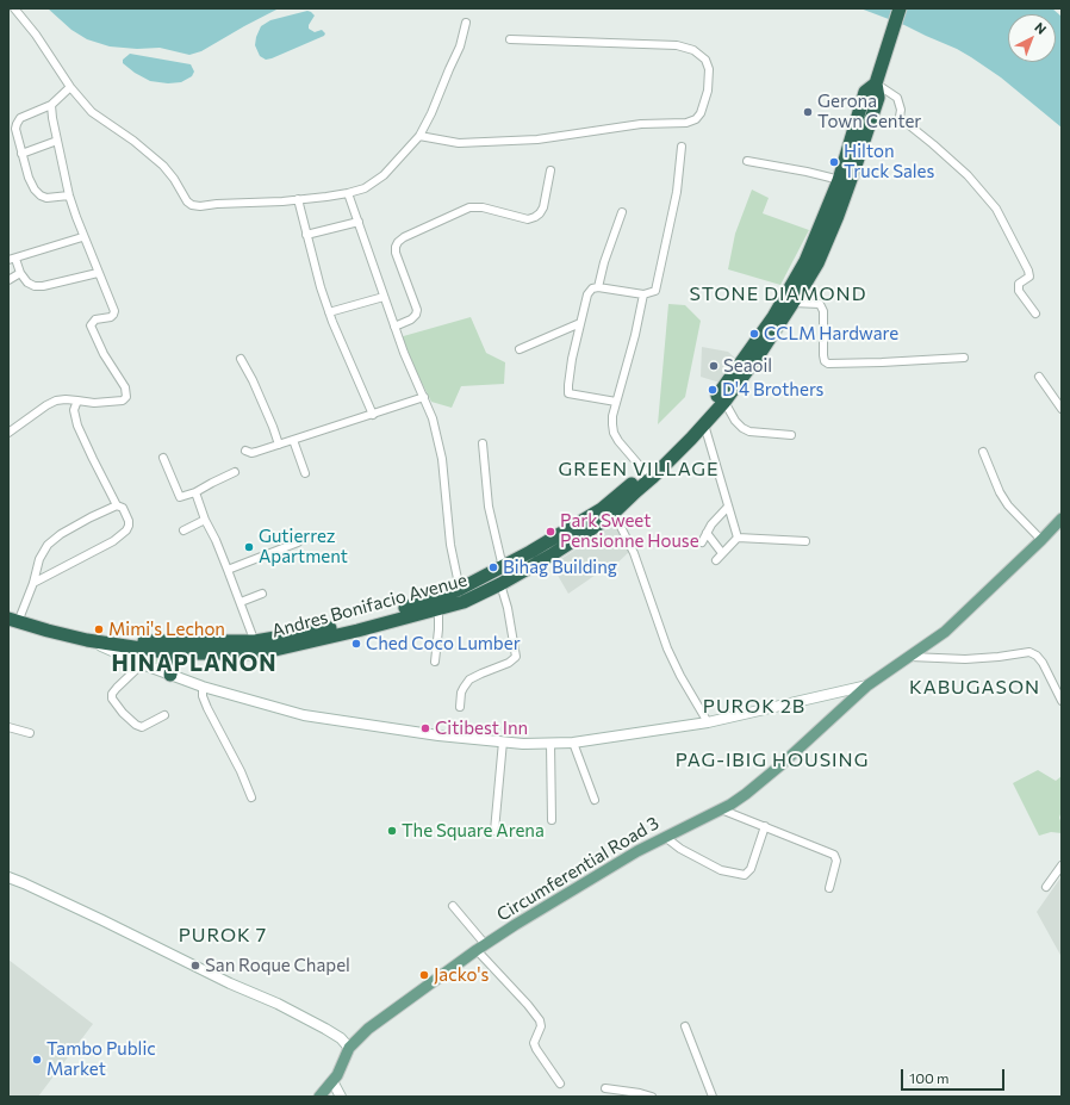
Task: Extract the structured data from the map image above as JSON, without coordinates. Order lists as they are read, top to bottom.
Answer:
{
  "streets": {
    "highway": ["Andres Bonifacio Avenue"],
    "main road": ["Circumferential Road 3"]
  },
  "districts": [
    "STONE DIAMOND",
    "GREEN VILLAGE",
    "HINAPLANON",
    "KABUGASON",
    "PUROK 2B",
    "PAG-IBIG HOUSING",
    "PUROK 7"
  ],
  "places": [
    "Gerona Town Center",
    "Hilton Truck Sales",
    "CCLM Hardware",
    "Seaoil",
    "D'4 Brothers",
    "Park Sweet Pensionne House",
    "Gutierrez Apartment",
    "Bihag Building",
    "Mimi's Lechon",
    "Ched Coco Lumber",
    "Citibest Inn",
    "The Square Arena",
    "San Roque Chapel",
    "Jacko's",
    "Tambo Public Market"
  ],
  "scale_bar": "100 m",
  "north": "top right"
}
